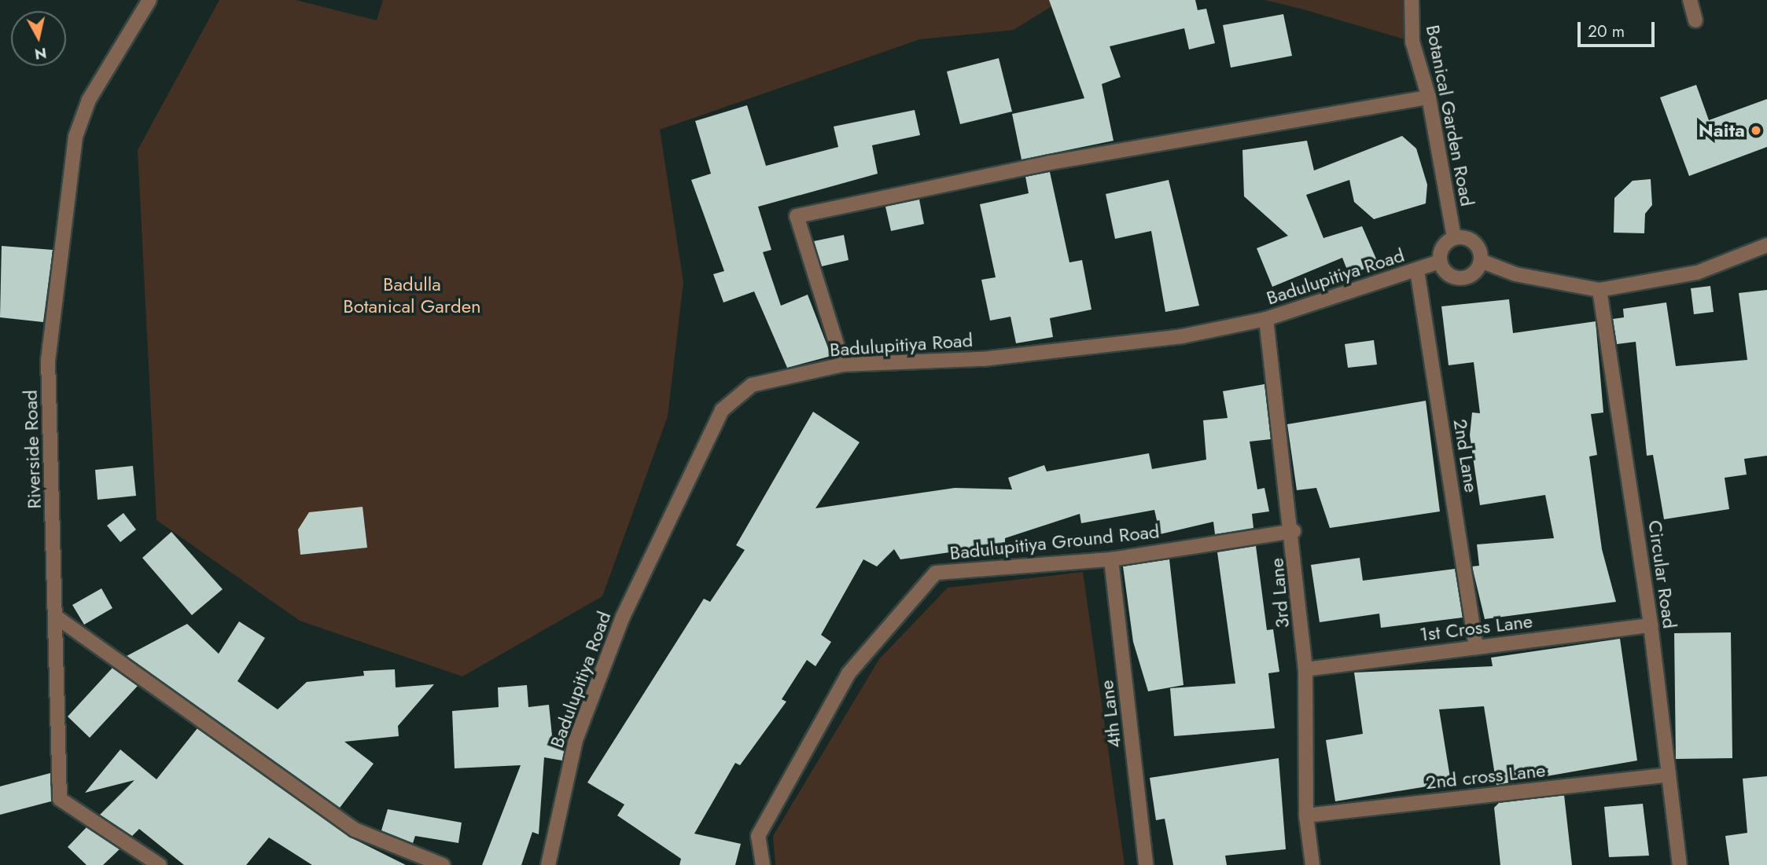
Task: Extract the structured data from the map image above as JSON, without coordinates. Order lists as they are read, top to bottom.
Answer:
{
  "streets": {
    "street": [
      "Botanical Garden Road",
      "Badulupitiya Road",
      "Riverside Road",
      "2nd Lane",
      "Badulupitiya Ground Road",
      "Circular Road",
      "3rd Lane",
      "1st Cross Lane",
      "4th Lane",
      "2nd cross Lane"
    ]
  },
  "crossings": [
    ["Botanical Garden Road", "Badulupitiya Road"],
    ["Badulupitiya Road", "2nd Lane"],
    ["Badulupitiya Road", "3rd Lane"],
    ["2nd Lane", "1st Cross Lane"],
    ["Badulupitiya Ground Road", "3rd Lane"],
    ["Badulupitiya Ground Road", "4th Lane"],
    ["Circular Road", "1st Cross Lane"],
    ["Circular Road", "2nd cross Lane"],
    ["3rd Lane", "1st Cross Lane"],
    ["3rd Lane", "2nd cross Lane"]
  ],
  "parks": ["Badulla Botanical Garden"],
  "places": ["Naita"],
  "scale_bar": "20 m",
  "north": "bottom"
}
